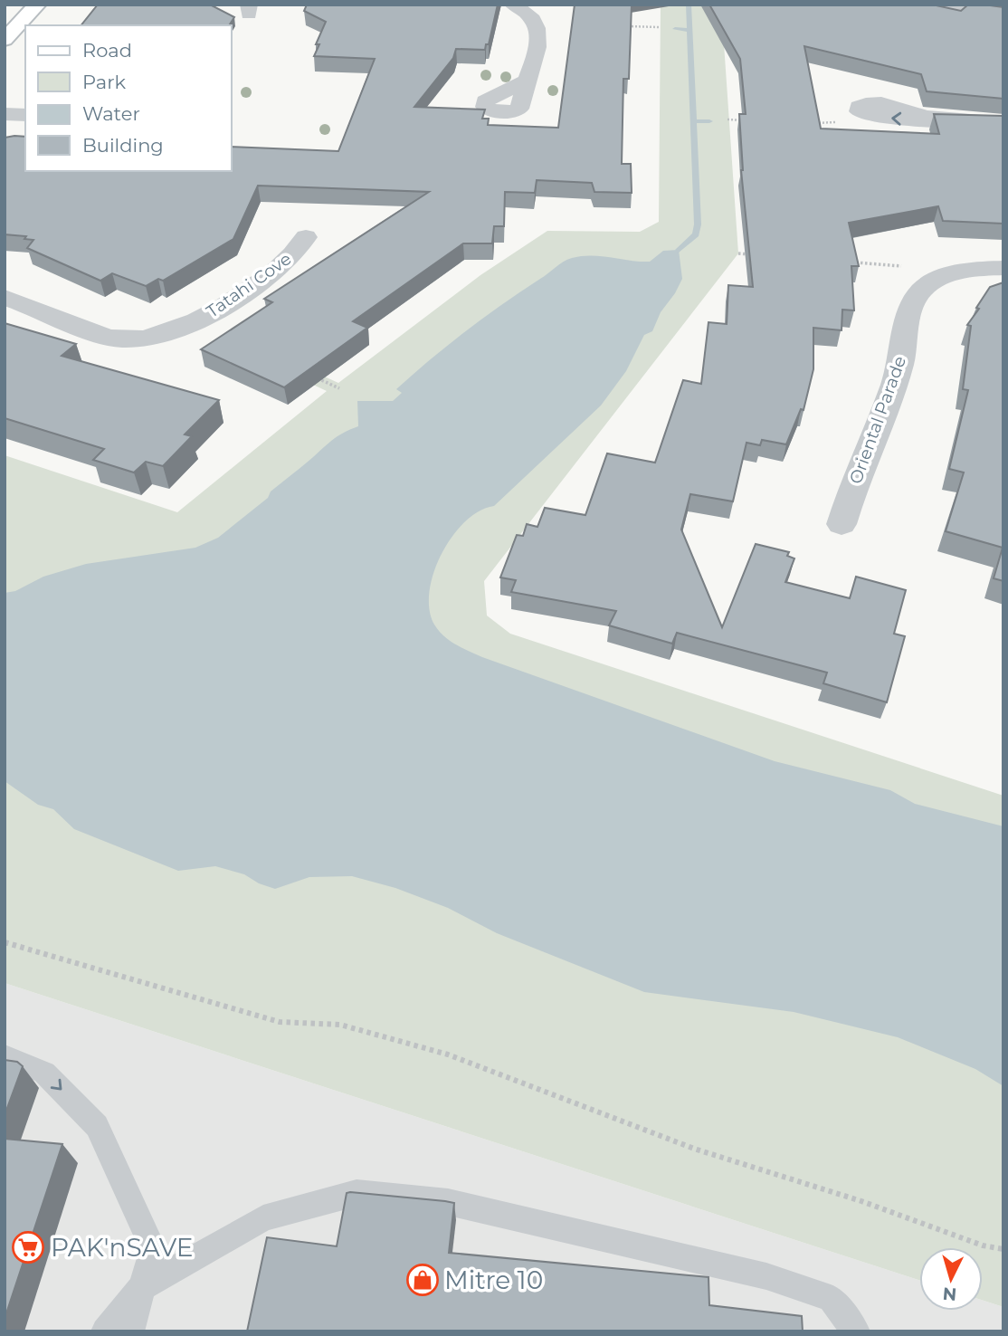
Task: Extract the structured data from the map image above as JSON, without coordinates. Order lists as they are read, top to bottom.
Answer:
{
  "streets": {
    "street": ["Tatahi Cove", "Oriental Parade"]
  },
  "places": {
    "supermarket": ["PAK'nSAVE"],
    "shop": ["Mitre 10"]
  },
  "legend": [
    "Road",
    "Park",
    "Water",
    "Building"
  ],
  "north": "bottom"
}
